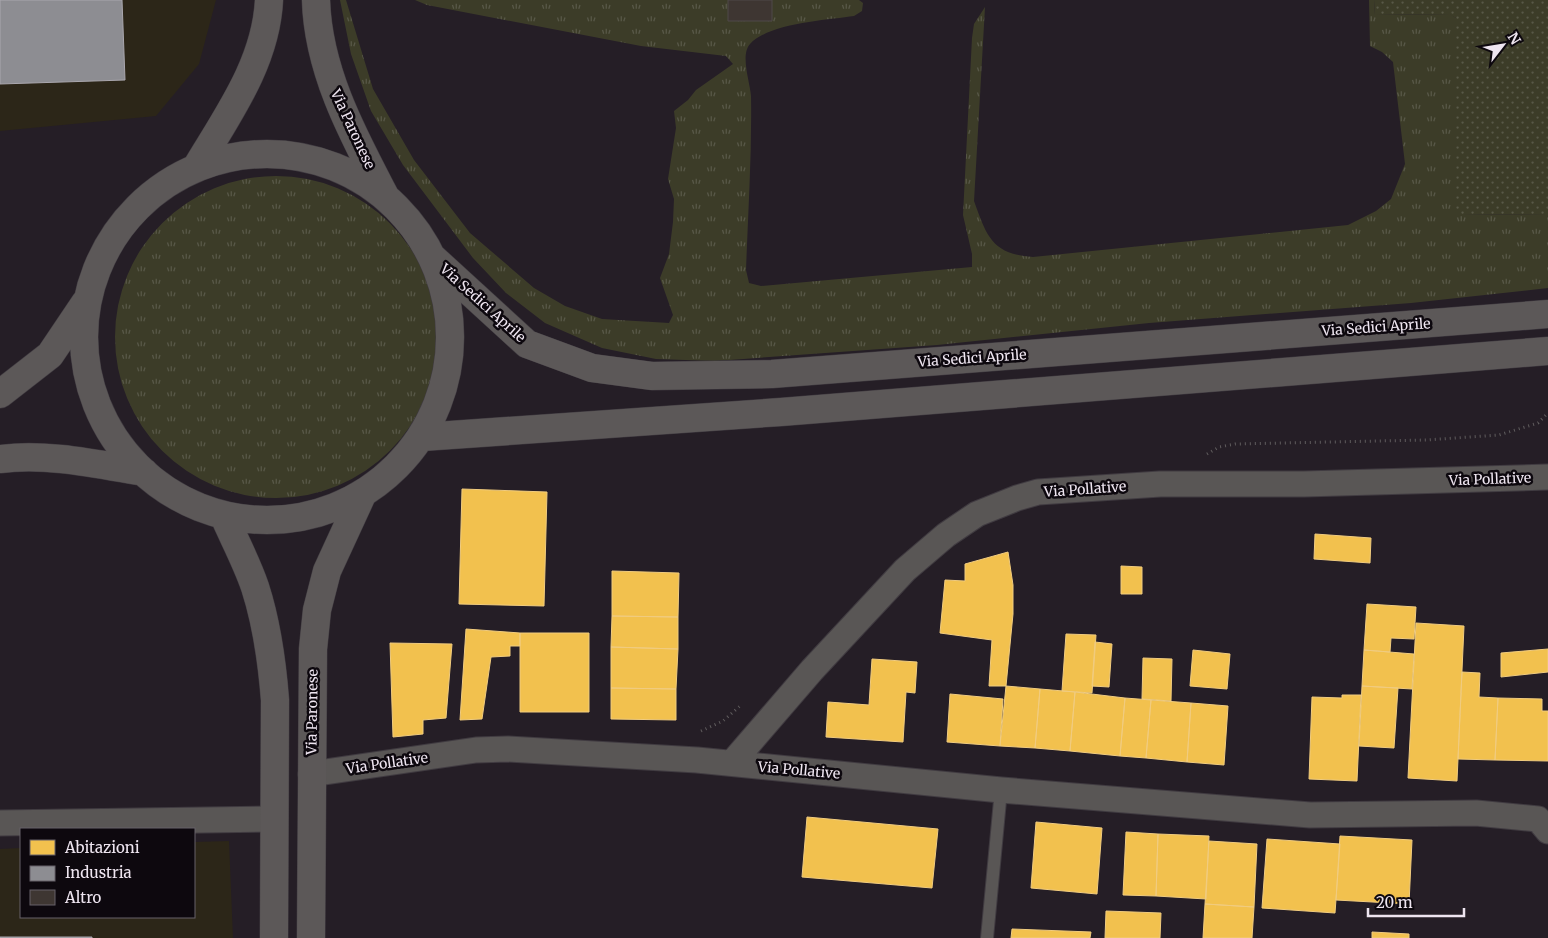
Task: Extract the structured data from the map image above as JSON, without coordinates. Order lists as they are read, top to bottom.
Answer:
{
  "streets": {
    "main road": ["Via Paronese", "Via Sedici Aprile"],
    "street": ["Via Pollative"]
  },
  "crossings": [
    ["Via Paronese", "Via Sedici Aprile"],
    ["Via Paronese", "Via Pollative"]
  ],
  "legend": ["Abitazioni", "Industria", "Altro"],
  "scale_bar": "20 m",
  "north": "top right"
}
